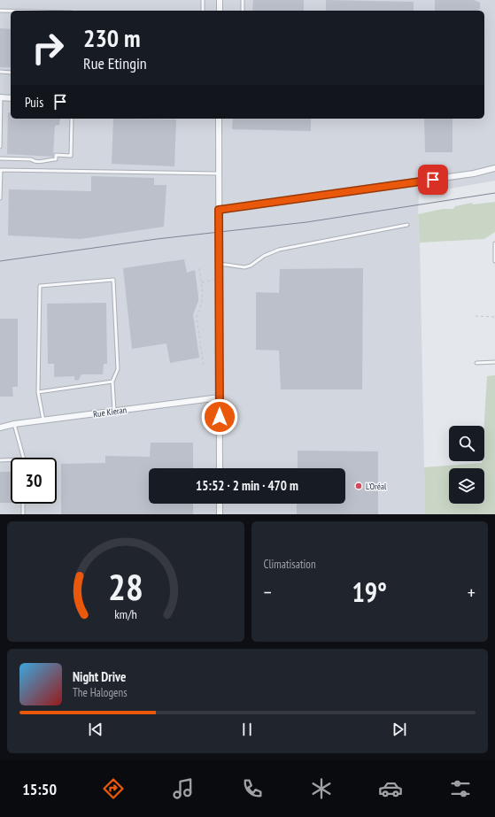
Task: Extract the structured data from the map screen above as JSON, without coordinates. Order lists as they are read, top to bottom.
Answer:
{
  "streets": {
    "street": ["Rue Kieran"]
  },
  "places": ["L'Oréal"],
  "page": {
    "turn": ["230 m", "Rue Etingin"],
    "then": "Puis",
    "limit": "30",
    "trip": "15:52 · 2 min · 470 m",
    "tile": "Climatisation",
    "heat": ["−", "19°", "+"],
    "song": ["Night Drive", "The Halogens"],
    "tabs": "15:50",
    "gauge": ["28", "km/h"]
  }
}
